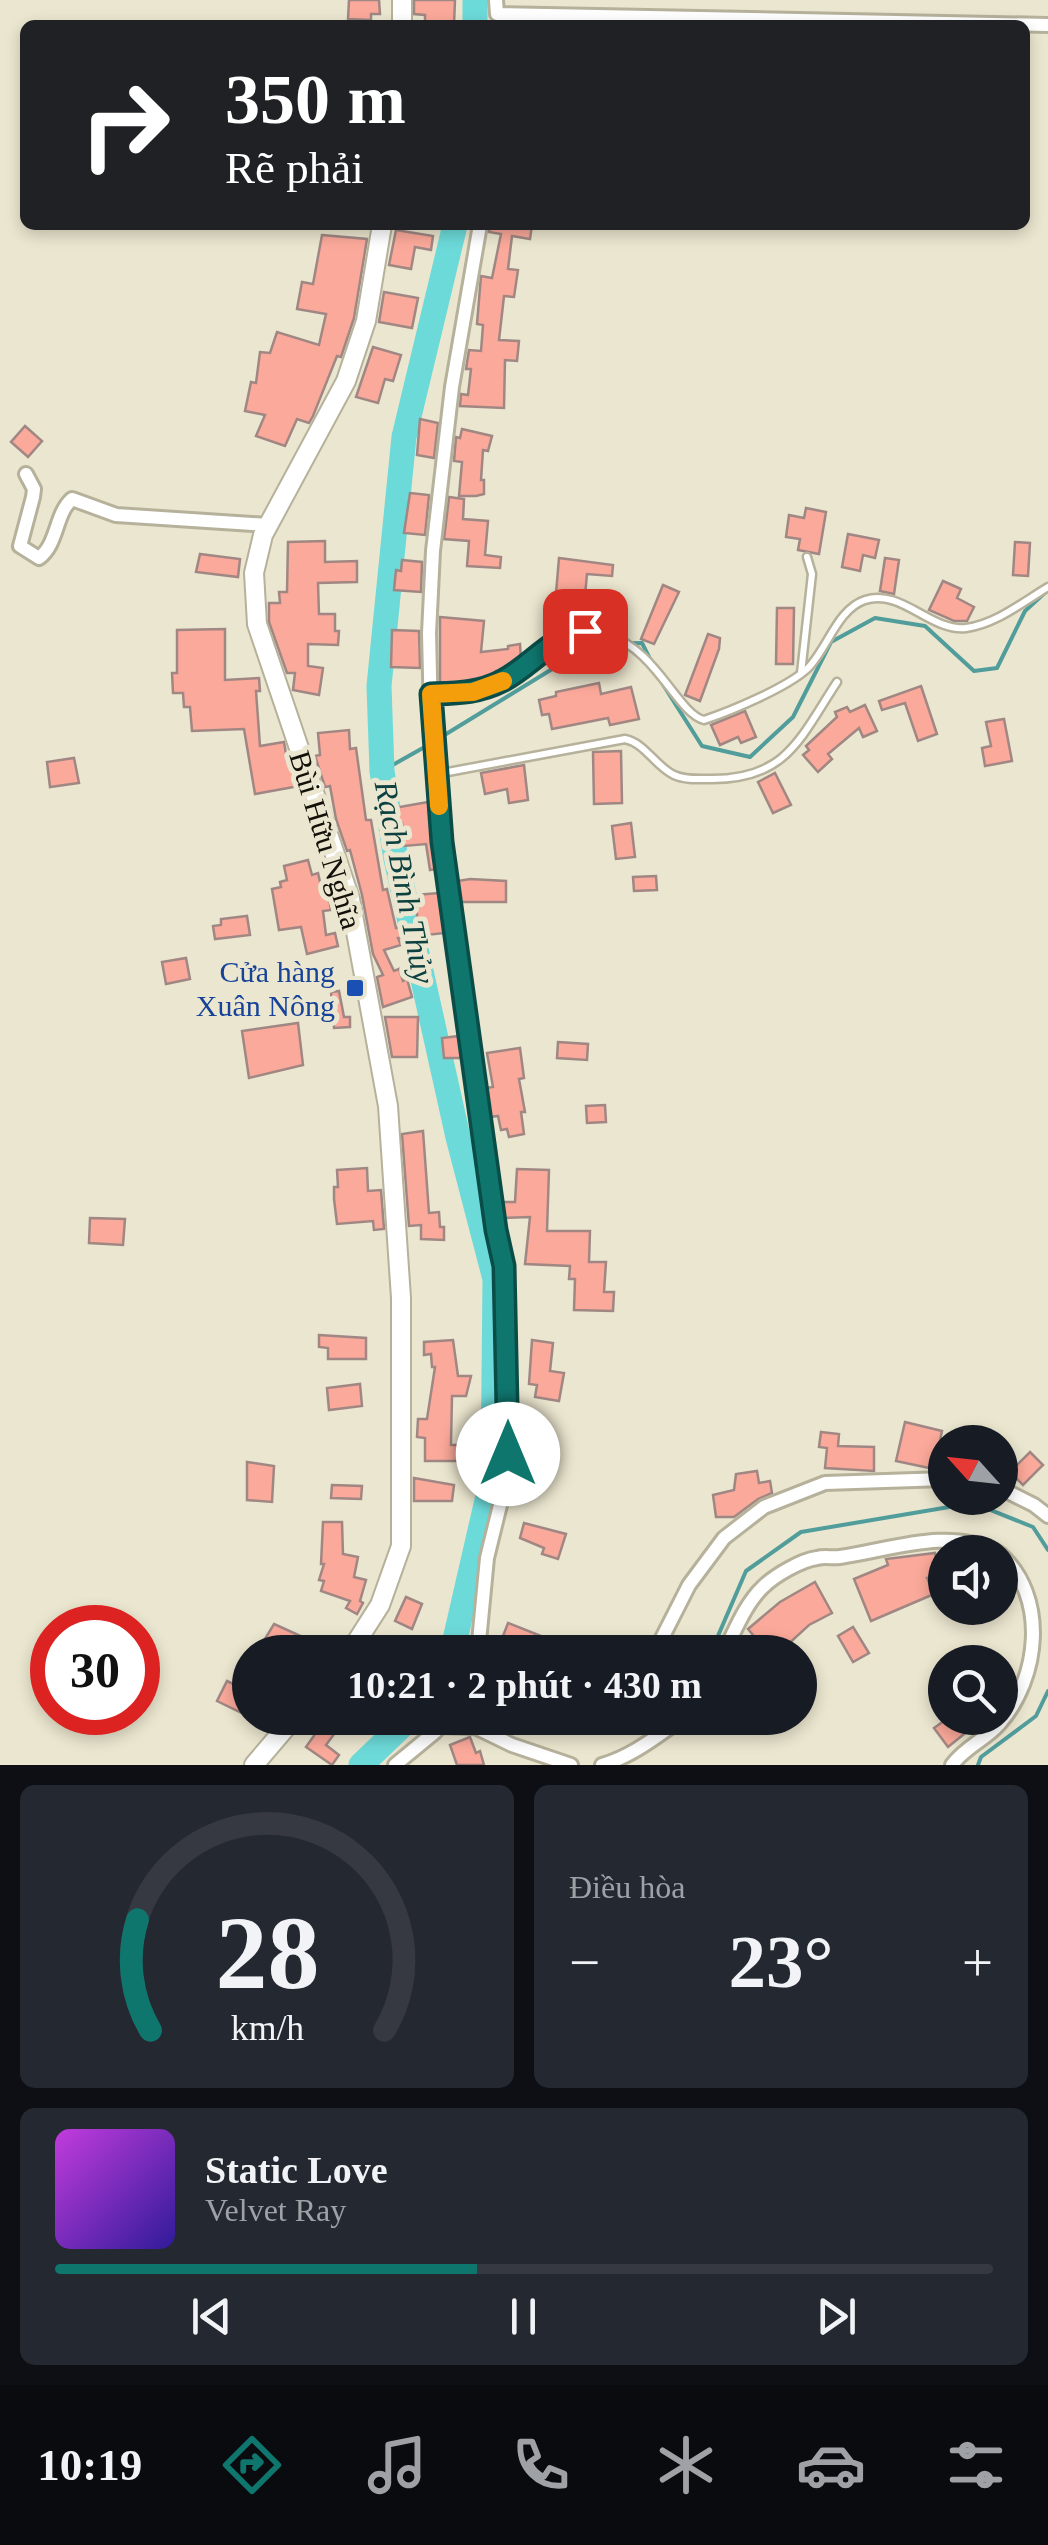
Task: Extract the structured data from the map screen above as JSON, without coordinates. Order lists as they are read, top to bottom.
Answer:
{
  "streets": {
    "main road": ["Bùi Hữu Nghĩa"]
  },
  "water": ["Rạch Bình Thủy"],
  "places": {
    "transit": ["Cửa hàng Xuân Nông"]
  },
  "north": "top left",
  "page": {
    "turn": ["350 m", "Rẽ phải"],
    "limit": "30",
    "trip": "10:21 · 2 phút · 430 m",
    "tile": "Điều hòa",
    "heat": ["−", "23°", "+"],
    "song": ["Static Love", "Velvet Ray"],
    "tabs": "10:19",
    "gauge": ["28", "km/h"]
  }
}
